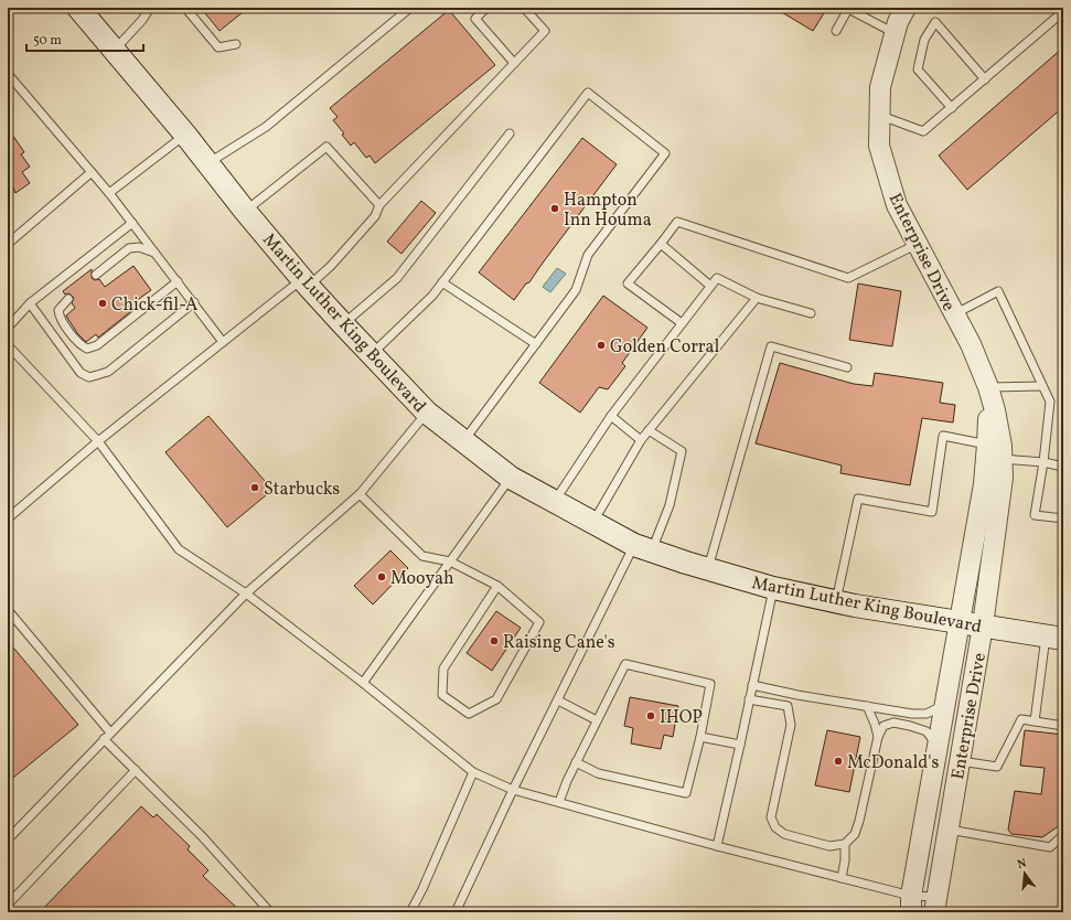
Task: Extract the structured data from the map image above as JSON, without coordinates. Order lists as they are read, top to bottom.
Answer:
{
  "streets": {
    "main road": ["Martin Luther King Boulevard"],
    "street": ["Enterprise Drive"]
  },
  "crossings": [
    ["Enterprise Drive", "Martin Luther King Boulevard"]
  ],
  "places": [
    "Hampton Inn Houma",
    "Chick-fil-A",
    "Golden Corral",
    "Starbucks",
    "Mooyah",
    "Raising Cane's",
    "IHOP",
    "McDonald's"
  ],
  "scale_bar": "50 m",
  "north": "top"
}
